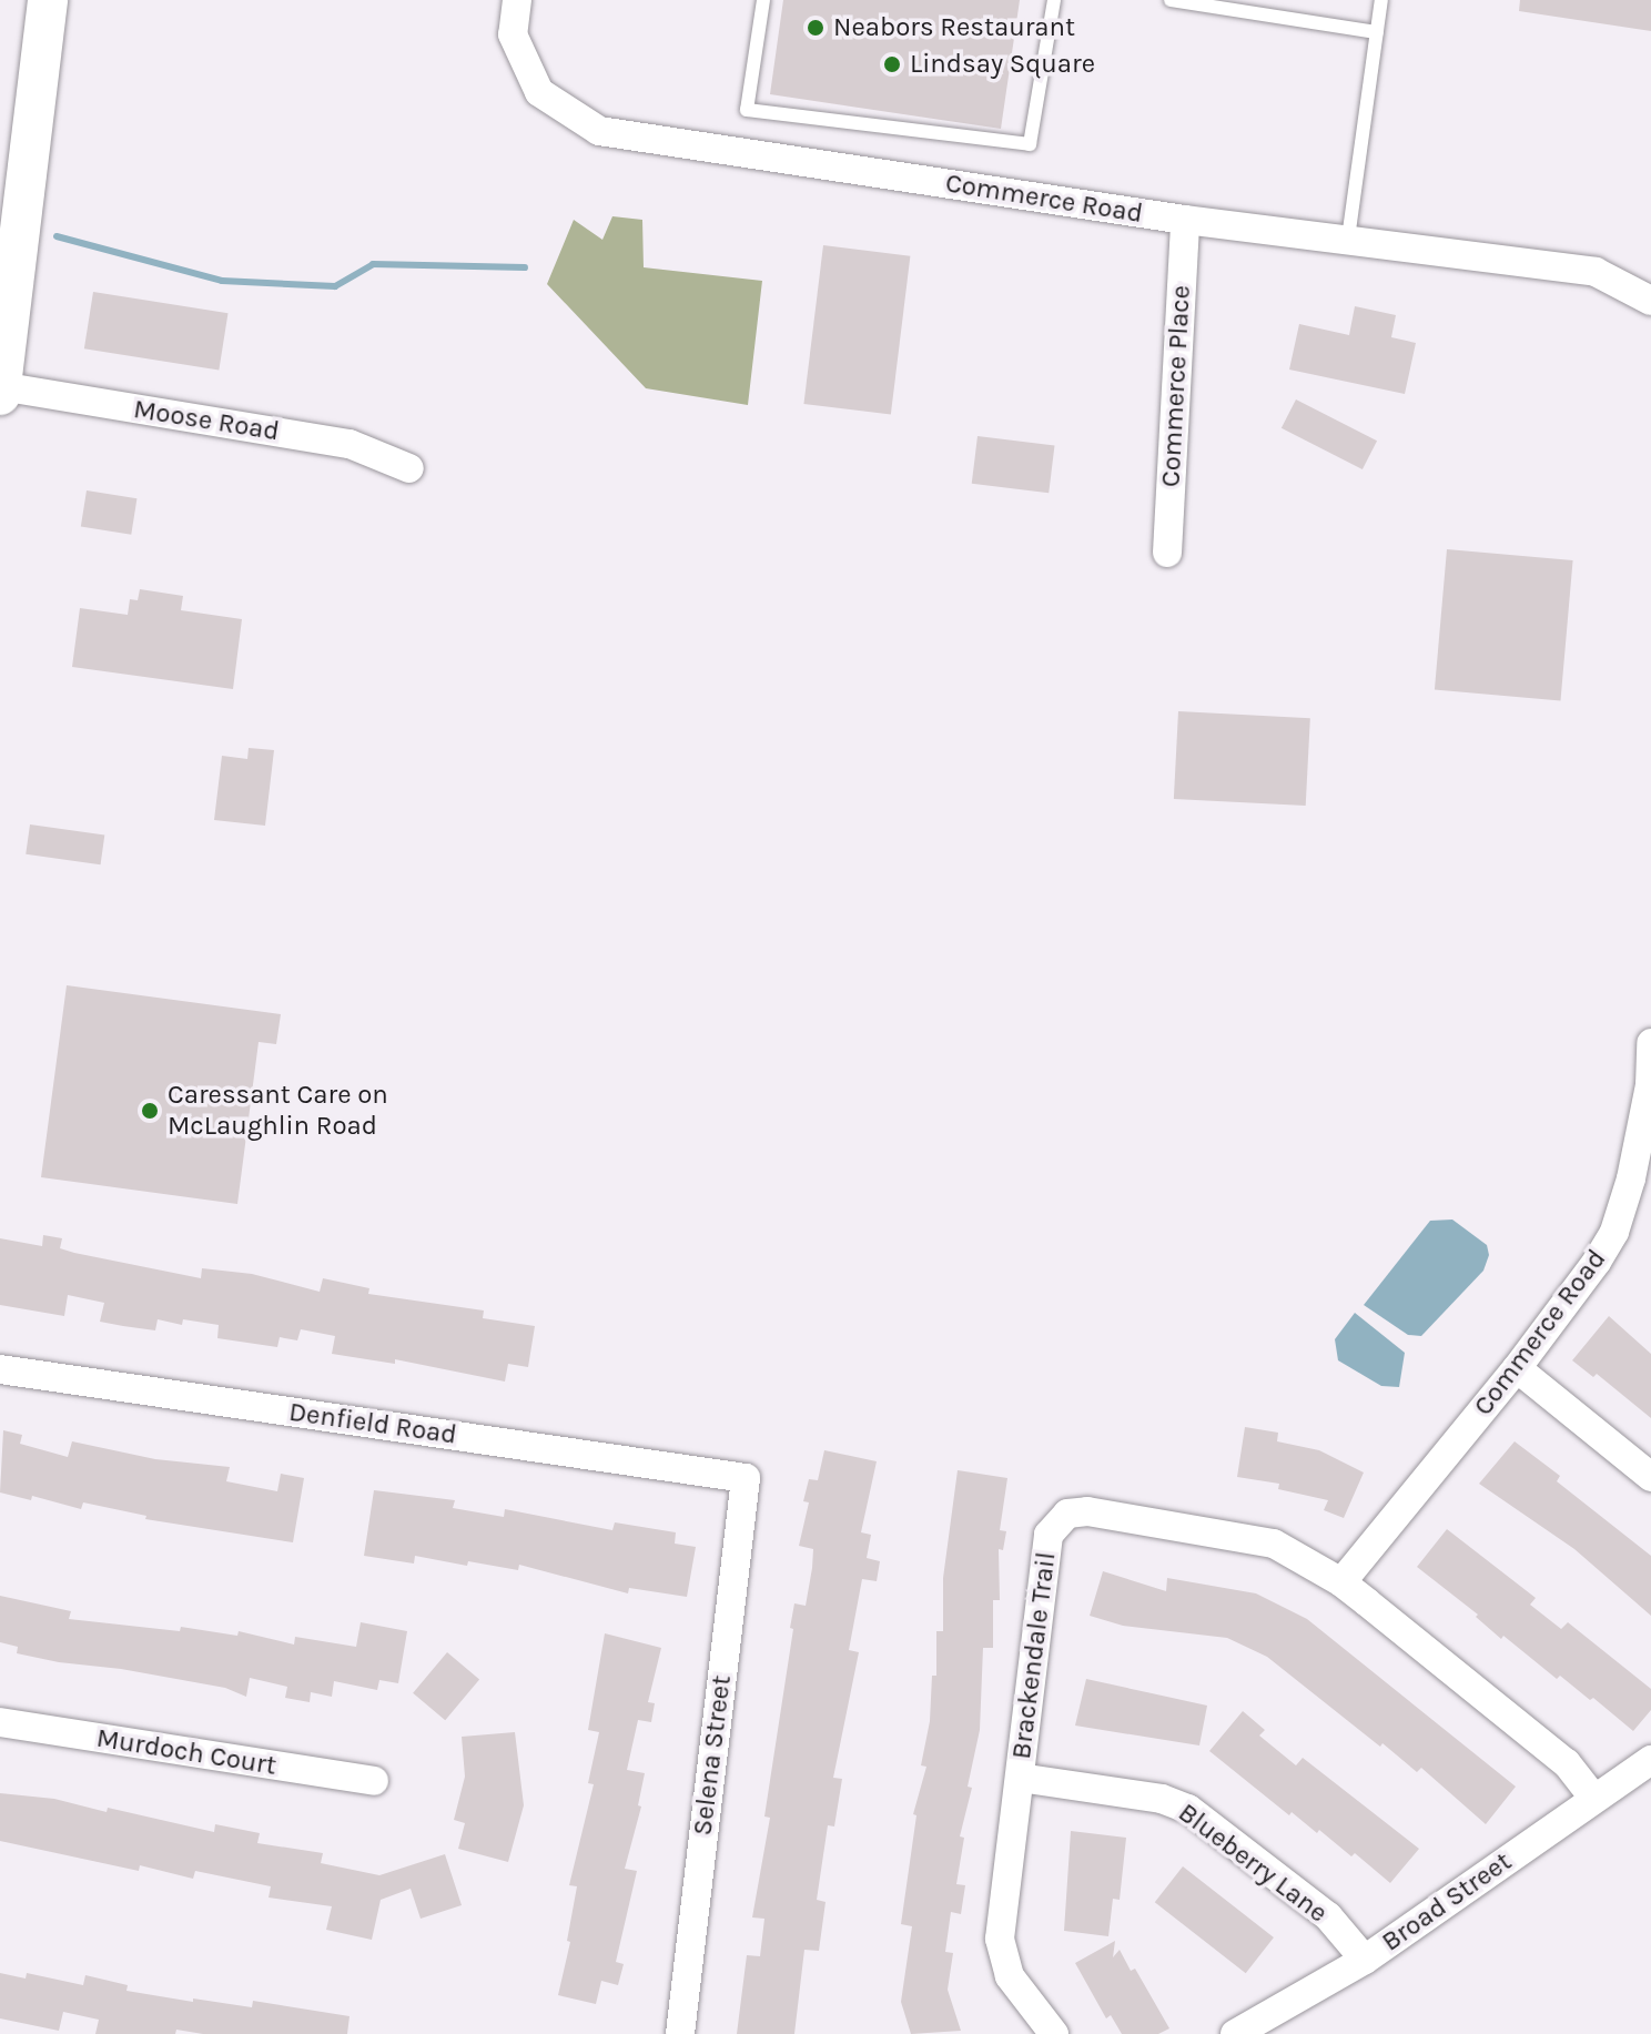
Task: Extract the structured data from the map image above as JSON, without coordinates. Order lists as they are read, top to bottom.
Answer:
{
  "streets": {
    "street": [
      "Commerce Road",
      "Commerce Place",
      "Moose Road",
      "Denfield Road",
      "Brackendale Trail",
      "Murdoch Court",
      "Selena Street",
      "Blueberry Lane",
      "Broad Street"
    ]
  },
  "crossings": [
    ["Commerce Road", "Commerce Place"],
    ["Commerce Road", "Brackendale Trail"],
    ["Denfield Road", "Selena Street"],
    ["Brackendale Trail", "Blueberry Lane"],
    ["Brackendale Trail", "Broad Street"],
    ["Blueberry Lane", "Broad Street"]
  ],
  "places": ["Neabors Restaurant", "Lindsay Square", "Caressant Care on McLaughlin Road"]
}
